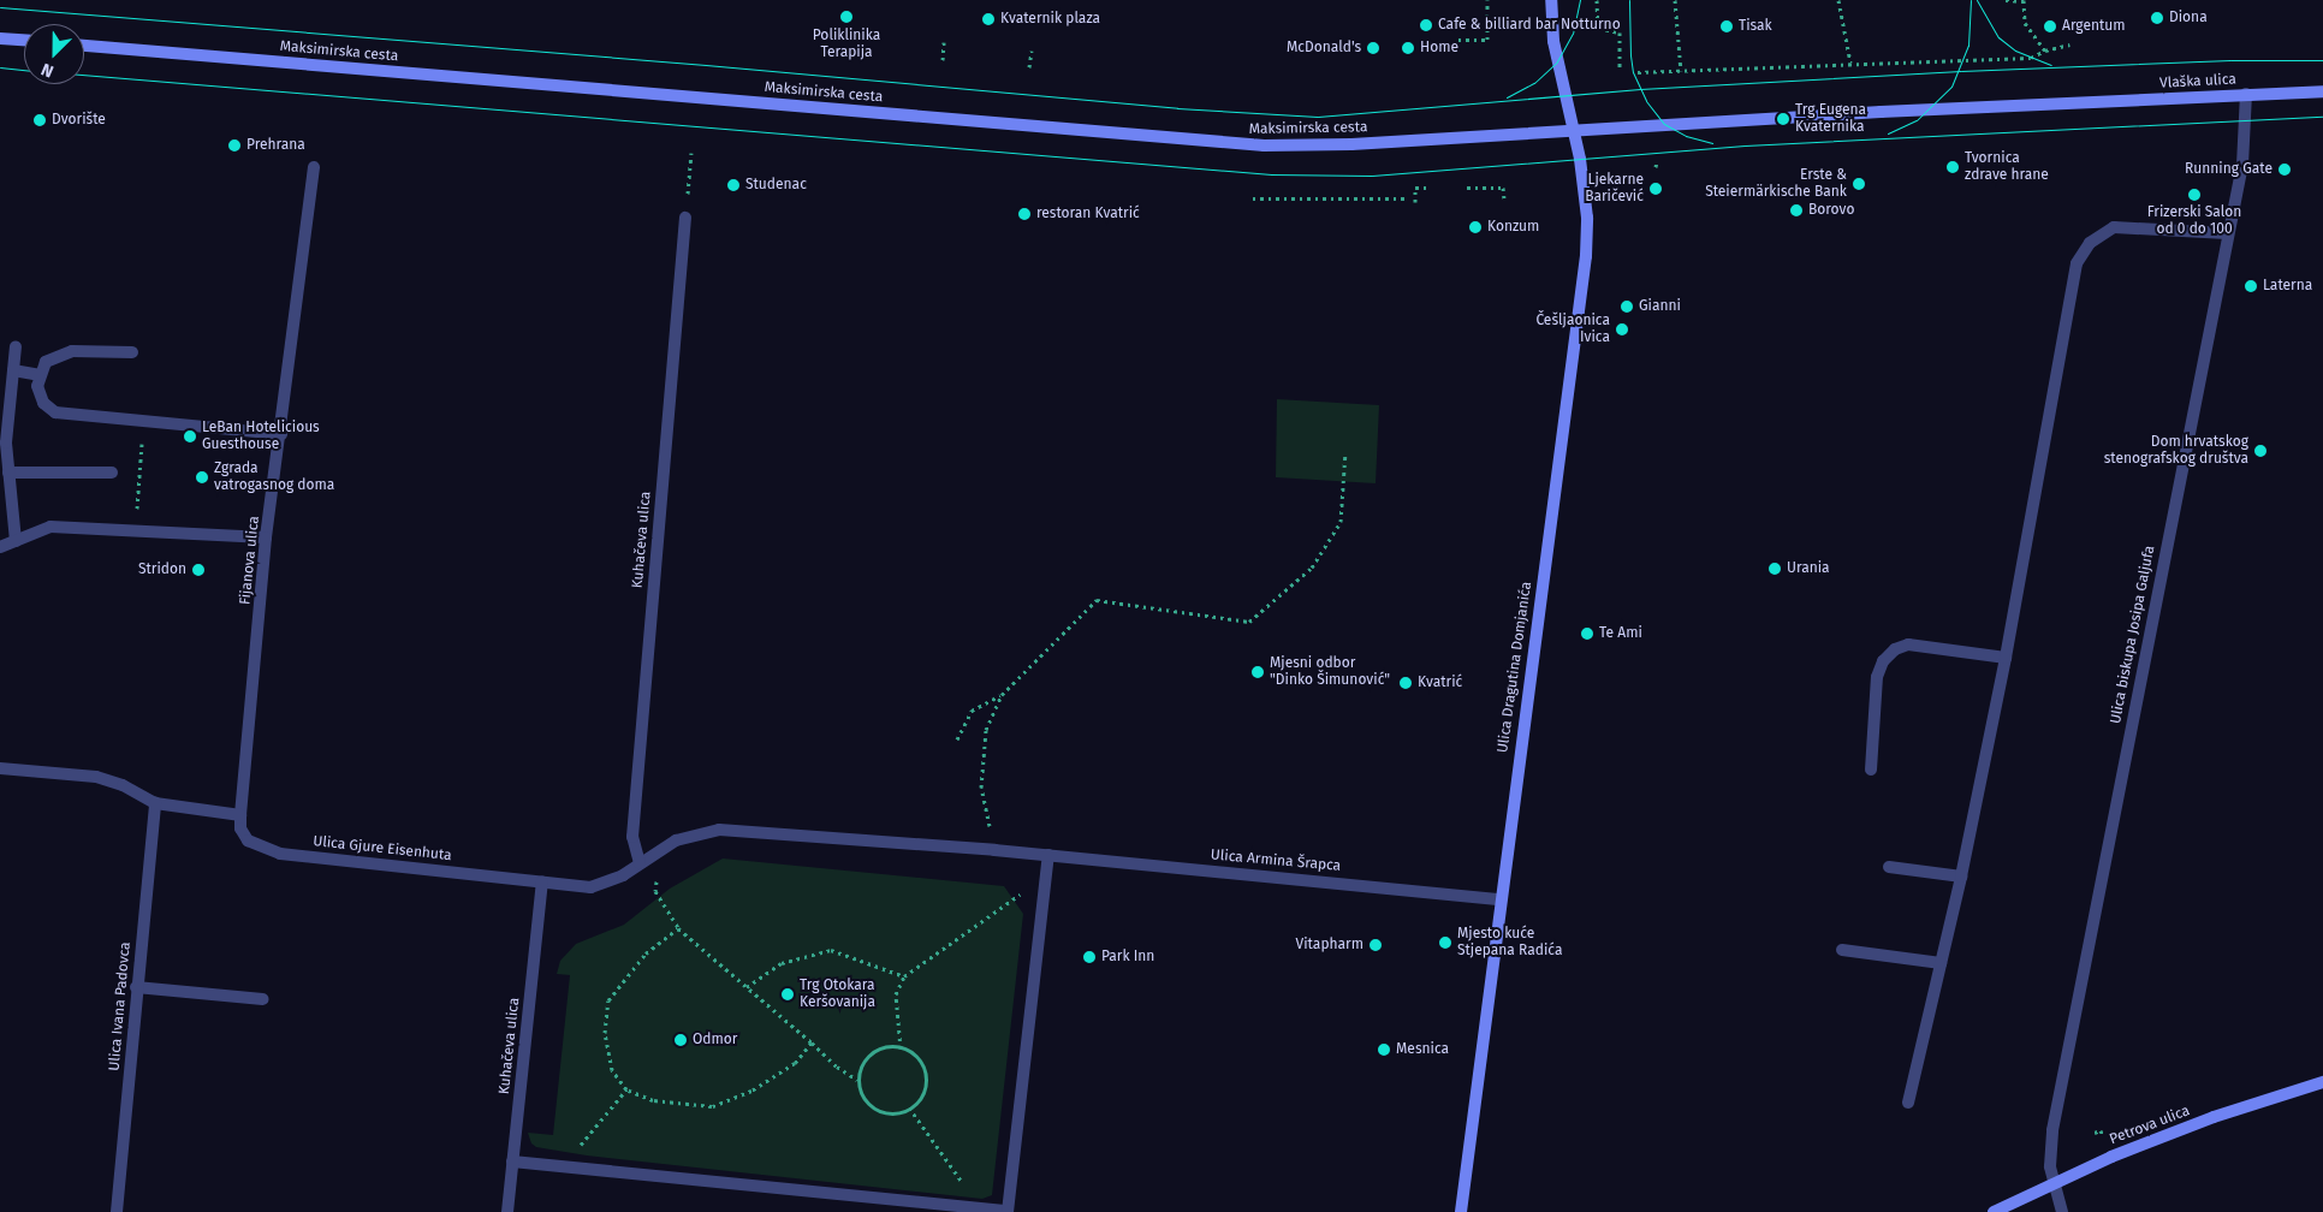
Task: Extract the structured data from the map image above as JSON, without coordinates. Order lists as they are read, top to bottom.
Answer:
{
  "streets": {
    "main road": [
      "Maksimirska cesta",
      "Vlaška ulica",
      "Ulica Dragutina Domjanića",
      "Petrova ulica"
    ],
    "street": [
      "Kuhačeva ulica",
      "Fijanova ulica",
      "Ulica biskupa Josipa Galjufa",
      "Ulica Gjure Eisenhuta",
      "Ulica Armina Šrapca",
      "Ulica Ivana Padovca"
    ]
  },
  "crossings": [
    ["Maksimirska cesta", "Vlaška ulica"],
    ["Maksimirska cesta", "Ulica Dragutina Domjanića"],
    ["Vlaška ulica", "Ulica biskupa Josipa Galjufa"],
    ["Vlaška ulica", "Ulica Dragutina Domjanića"],
    ["Kuhačeva ulica", "Ulica Gjure Eisenhuta"],
    ["Fijanova ulica", "Ulica Gjure Eisenhuta"],
    ["Ulica biskupa Josipa Galjufa", "Petrova ulica"],
    ["Ulica Dragutina Domjanića", "Ulica Armina Šrapca"]
  ],
  "places": [
    "Poliklinika Terapija",
    "Diona",
    "Kvaternik plaza",
    "Cafe & billiard bar Notturno",
    "Tisak",
    "Argentum",
    "McDonald's",
    "Home",
    "Trg Eugena Kvaternika",
    "Dvorište",
    "Prehrana",
    "Tvornica zdrave hrane",
    "Running Gate",
    "Erste & Steiermärkische Bank",
    "Studenac",
    "Ljekarne Baričević",
    "Frizerski Salon od 0 do 100",
    "Borovo",
    "restoran Kvatrić",
    "Konzum",
    "Laterna",
    "Gianni",
    "Češljaonica Ivica",
    "LeBan Hotelicious Guesthouse",
    "Dom hrvatskog stenografskog društva",
    "Zgrada vatrogasnog doma",
    "Urania",
    "Stridon",
    "Te Ami",
    "Mjesni odbor \"Dinko Šimunović\"",
    "Kvatrić",
    "Mjesto kuće Stjepana Radića",
    "Vitapharm",
    "Park Inn",
    "Trg Otokara Keršovanija",
    "Odmor",
    "Mesnica"
  ],
  "north": "bottom left"
}
